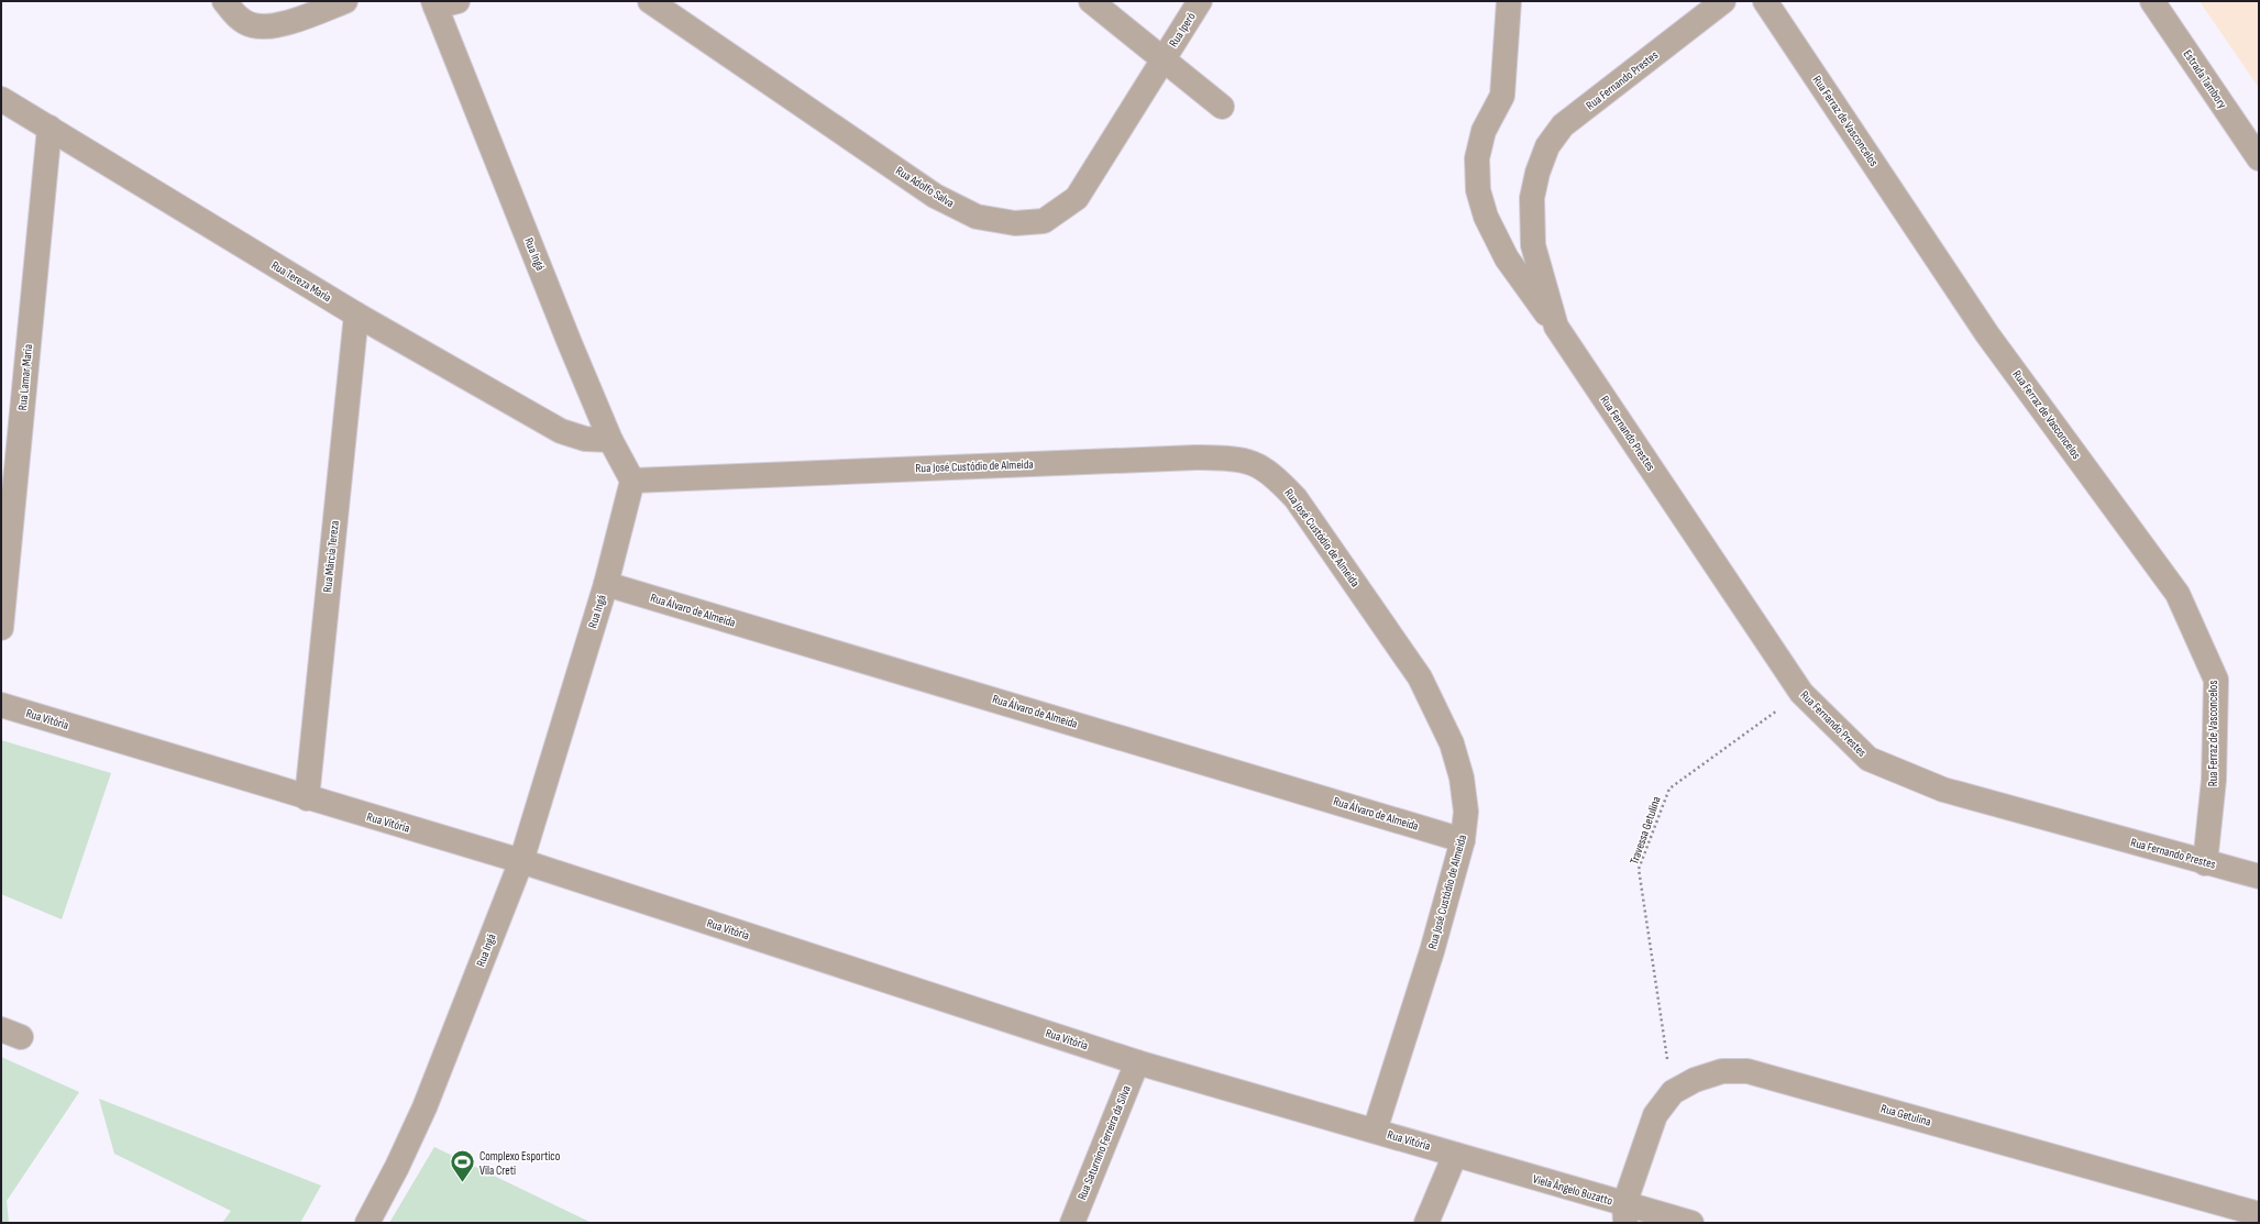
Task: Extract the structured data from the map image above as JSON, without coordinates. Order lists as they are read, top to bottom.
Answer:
{
  "streets": {
    "street": [
      "Rua Iperó",
      "Estrada Tambory",
      "Rua Fernando Prestes",
      "Rua Ferraz de Vasconcelos",
      "Rua Adolfo Salva",
      "Rua Ingá",
      "Rua Tereza Maria",
      "Rua Lamar Maria",
      "Rua José Custódio de Almeida",
      "Rua Márcia Tereza",
      "Rua Álvaro de Almeida",
      "Rua Vitória",
      "Rua Getulina",
      "Rua Saturnino Ferreira da Silva",
      "Viela Ângelo Buzatto"
    ],
    "path": ["Travessa Getulina"]
  },
  "crossings": [
    ["Rua Iperó", "Rua Adolfo Salva"],
    ["Rua Fernando Prestes", "Rua Ferraz de Vasconcelos"],
    ["Rua Fernando Prestes", "Travessa Getulina"],
    ["Rua Ingá", "Rua Tereza Maria"],
    ["Rua Ingá", "Rua José Custódio de Almeida"],
    ["Rua Ingá", "Rua Álvaro de Almeida"],
    ["Rua Ingá", "Rua Vitória"],
    ["Rua Tereza Maria", "Rua Lamar Maria"],
    ["Rua Tereza Maria", "Rua Márcia Tereza"],
    ["Rua José Custódio de Almeida", "Rua Álvaro de Almeida"],
    ["Rua José Custódio de Almeida", "Rua Vitória"],
    ["Rua Márcia Tereza", "Rua Vitória"],
    ["Rua Vitória", "Rua Saturnino Ferreira da Silva"],
    ["Rua Vitória", "Viela Ângelo Buzatto"],
    ["Travessa Getulina", "Rua Getulina"],
    ["Rua Getulina", "Viela Ângelo Buzatto"]
  ],
  "places": {
    "sports": ["Complexo Esportico Vila Creti"]
  }
}
